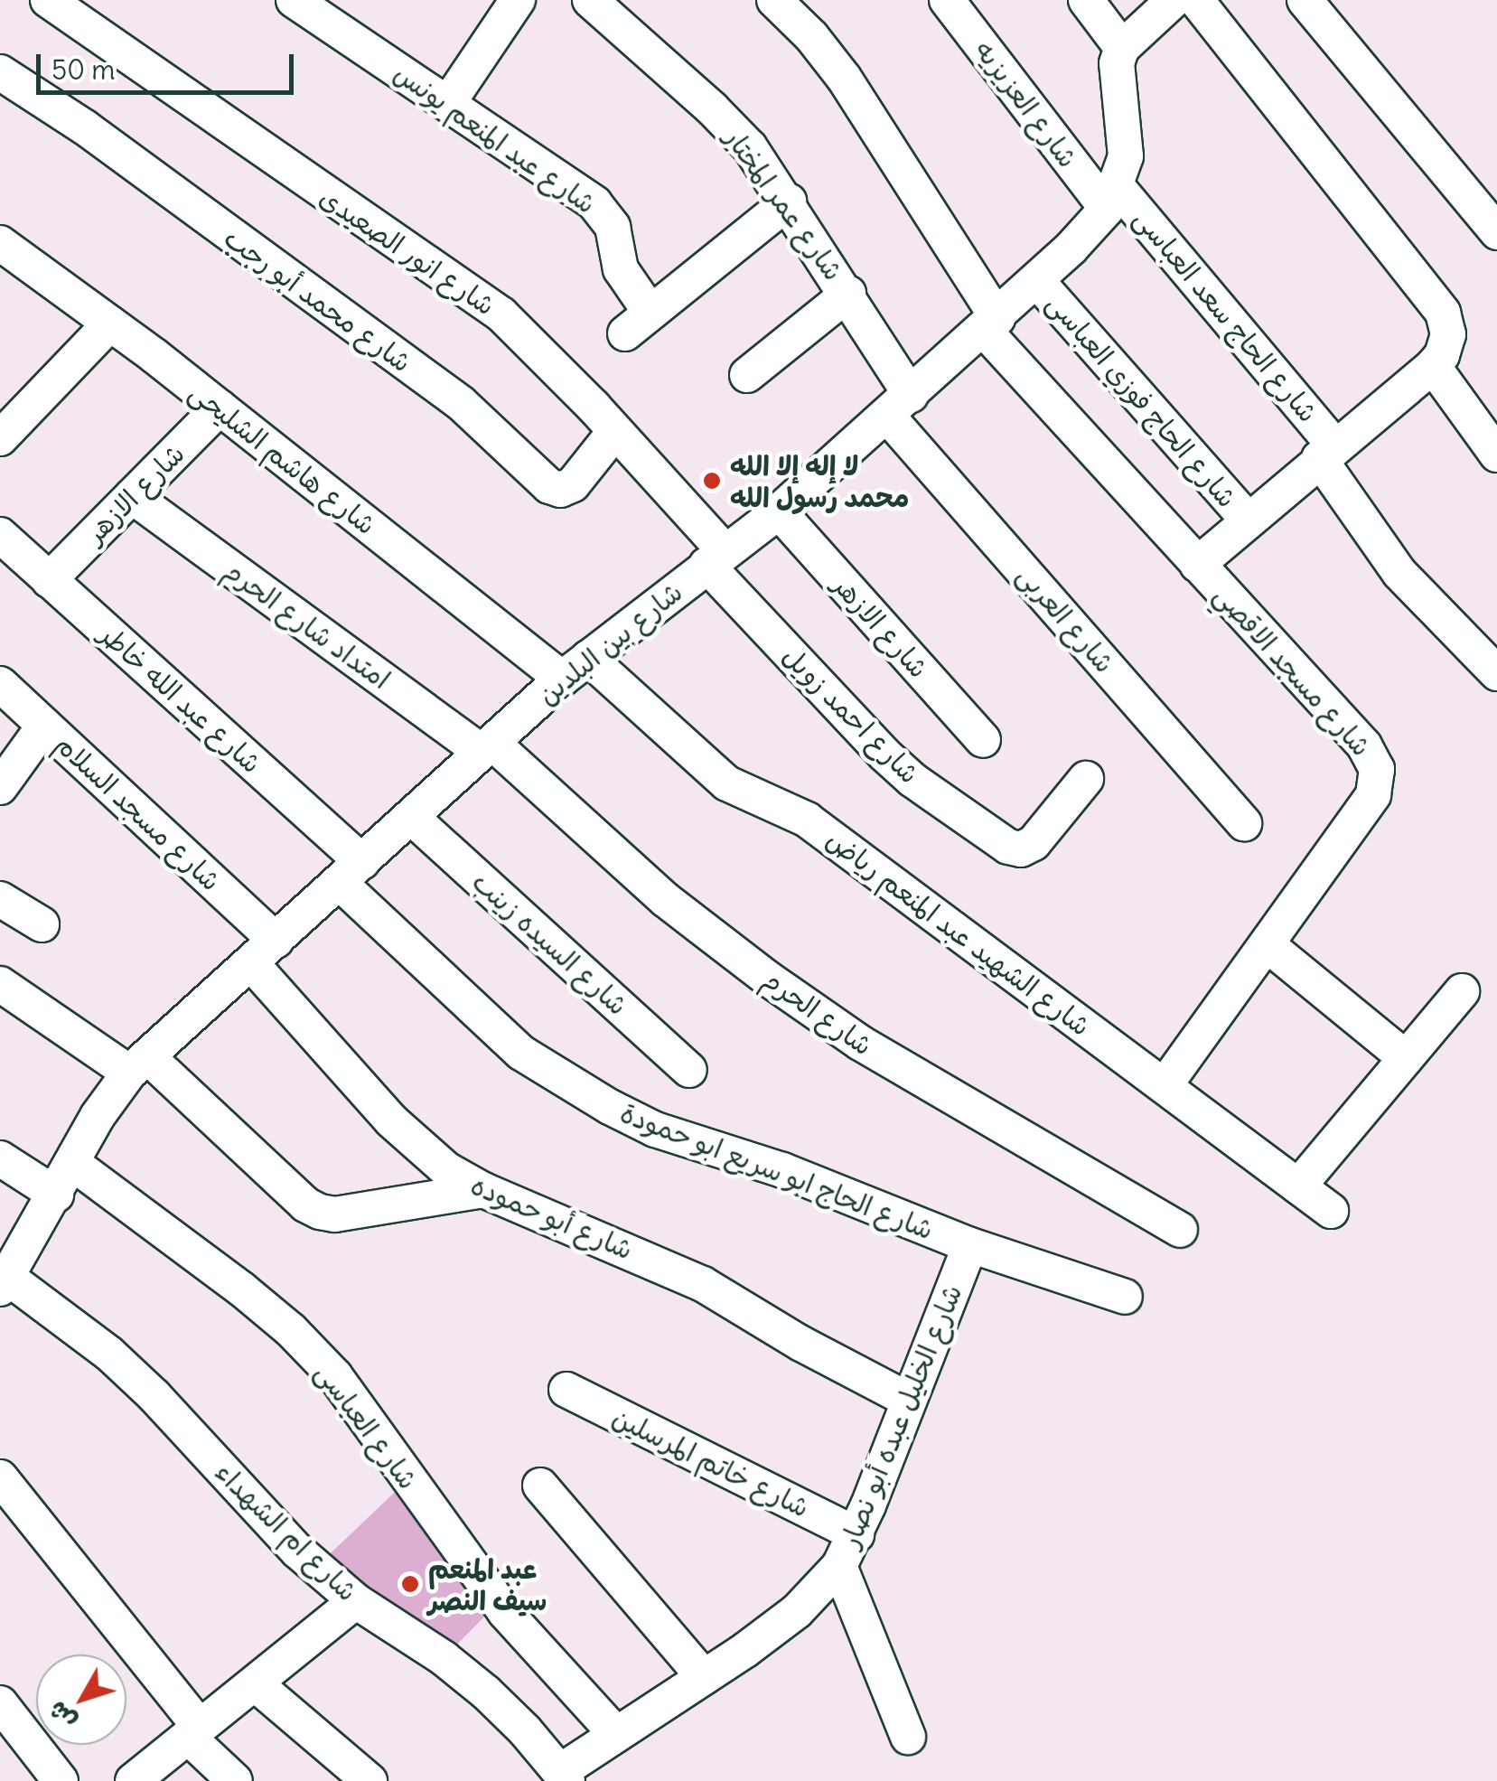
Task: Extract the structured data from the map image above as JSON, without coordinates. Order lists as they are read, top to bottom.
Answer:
{
  "streets": {
    "street": [
      "شارع العزيزيه",
      "شارع عبد المنعم يونس",
      "شارع عمر المختار",
      "شارع انور الصعيدى",
      "شارع محمد أبو رجب",
      "شارع الحاج سعد العباسى",
      "شارع الحاج فوزي العباسى",
      "شارع هاشم الشليحى",
      "شارع الازهر",
      "شارع العربى",
      "امتداد شارع الحرم",
      "شارع بين البلدين",
      "شارع مسجد الاقصي",
      "شارع عبد الله خاطر",
      "شارع احمد زويل",
      "شارع مسجد السلام",
      "شارع الشهيد عبد المنعم رياض",
      "شارع السيده زينب",
      "شارع الحرم",
      "شارع الحاج ابو سريع ابو حمودة",
      "شارع أبو حموده",
      "شارع الخليل عبده أبو نصار",
      "شارع العباسى",
      "شارع خاتم المرسلين",
      "شارع ام الشهداء"
    ]
  },
  "crossings": [
    ["شارع العزيزيه", "شارع الحاج سعد العباسى"],
    ["شارع العزيزيه", "شارع بين البلدين"],
    ["شارع عبد المنعم يونس", "شارع عمر المختار"],
    ["شارع عمر المختار", "شارع العربى"],
    ["شارع عمر المختار", "شارع بين البلدين"],
    ["شارع انور الصعيدى", "شارع محمد أبو رجب"],
    ["شارع انور الصعيدى", "شارع بين البلدين"],
    ["شارع انور الصعيدى", "شارع احمد زويل"],
    ["شارع الحاج سعد العباسى", "شارع بين البلدين"],
    ["شارع الحاج فوزي العباسى", "شارع بين البلدين"],
    ["شارع هاشم الشليحى", "شارع الازهر"],
    ["شارع هاشم الشليحى", "شارع بين البلدين"],
    ["شارع هاشم الشليحى", "شارع الشهيد عبد المنعم رياض"],
    ["شارع الازهر", "امتداد شارع الحرم"],
    ["شارع الازهر", "شارع بين البلدين"],
    ["شارع الازهر", "شارع عبد الله خاطر"],
    ["شارع العربى", "شارع بين البلدين"],
    ["امتداد شارع الحرم", "شارع بين البلدين"],
    ["امتداد شارع الحرم", "شارع الحرم"],
    ["شارع بين البلدين", "شارع مسجد الاقصي"],
    ["شارع بين البلدين", "شارع عبد الله خاطر"],
    ["شارع بين البلدين", "شارع احمد زويل"],
    ["شارع بين البلدين", "شارع مسجد السلام"],
    ["شارع بين البلدين", "شارع الشهيد عبد المنعم رياض"],
    ["شارع بين البلدين", "شارع السيده زينب"],
    ["شارع بين البلدين", "شارع الحرم"],
    ["شارع بين البلدين", "شارع الحاج ابو سريع ابو حمودة"],
    ["شارع بين البلدين", "شارع أبو حموده"],
    ["شارع بين البلدين", "شارع العباسى"],
    ["شارع بين البلدين", "شارع ام الشهداء"],
    ["شارع مسجد الاقصي", "شارع الشهيد عبد المنعم رياض"],
    ["شارع عبد الله خاطر", "شارع الحاج ابو سريع ابو حمودة"],
    ["شارع مسجد السلام", "شارع أبو حموده"],
    ["شارع الحاج ابو سريع ابو حمودة", "شارع الخليل عبده أبو نصار"],
    ["شارع أبو حموده", "شارع الخليل عبده أبو نصار"],
    ["شارع الخليل عبده أبو نصار", "شارع العباسى"],
    ["شارع الخليل عبده أبو نصار", "شارع خاتم المرسلين"],
    ["شارع الخليل عبده أبو نصار", "شارع ام الشهداء"]
  ],
  "places": ["لا إله إلا الله محمد رسول الله", "عبد المنعم سيف النصر"],
  "scale_bar": "50 m",
  "north": "bottom left"
}
